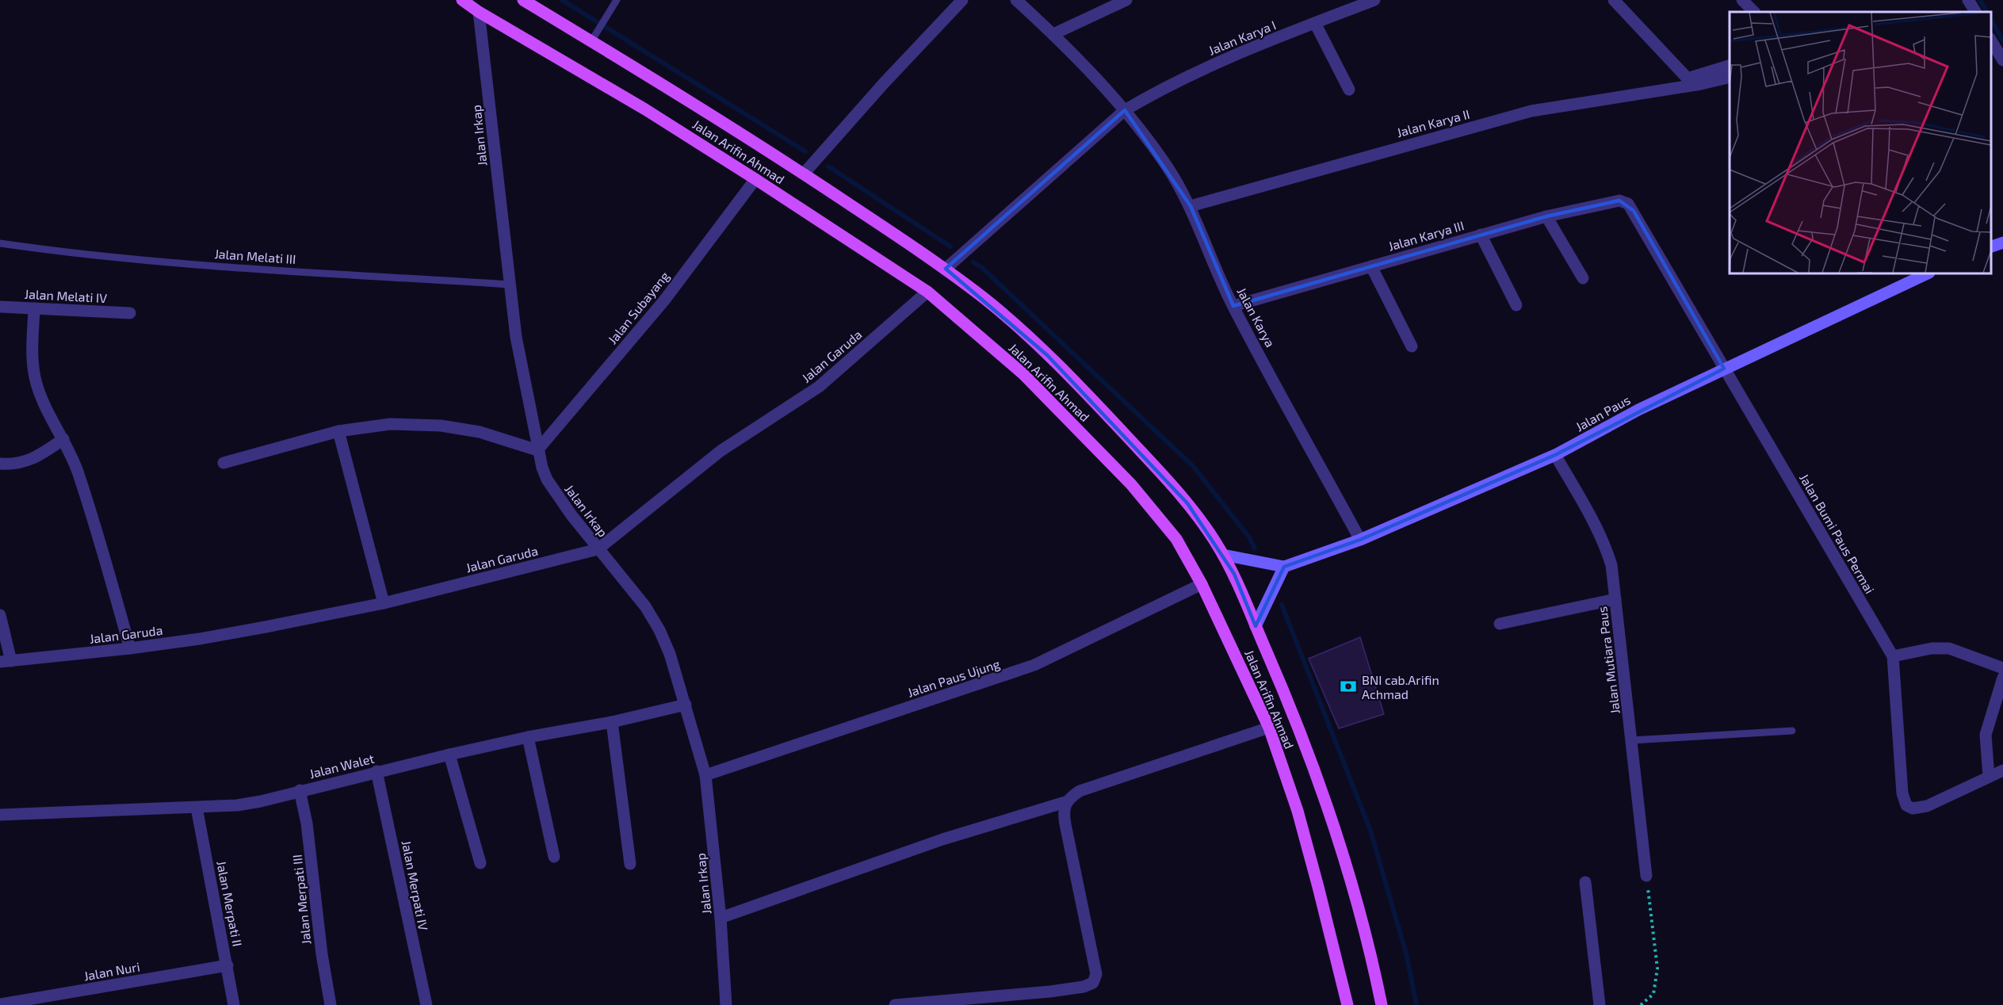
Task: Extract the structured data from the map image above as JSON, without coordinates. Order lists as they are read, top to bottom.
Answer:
{
  "streets": {
    "main road": ["Jalan Arifin Ahmad", "Jalan Paus"],
    "street": [
      "Jalan Karya I",
      "Jalan Karya II",
      "Jalan Irkap",
      "Jalan Karya III",
      "Jalan Melati IV",
      "Jalan Subayang",
      "Jalan Karya",
      "Jalan Garuda",
      "Jalan Bumi Paus Permai",
      "Jalan Mutiara Paus",
      "Jalan Paus Ujung",
      "Jalan Walet",
      "Jalan Merpati IV",
      "Jalan Merpati III",
      "Jalan Merpati II",
      "Jalan Nuri"
    ],
    "lane": ["Jalan Melati III"]
  },
  "crossings": [
    ["Jalan Karya I", "Jalan Karya"],
    ["Jalan Karya II", "Jalan Karya"],
    ["Jalan Irkap", "Jalan Arifin Ahmad"],
    ["Jalan Irkap", "Jalan Melati III"],
    ["Jalan Irkap", "Jalan Subayang"],
    ["Jalan Irkap", "Jalan Garuda"],
    ["Jalan Irkap", "Jalan Paus Ujung"],
    ["Jalan Irkap", "Jalan Walet"],
    ["Jalan Arifin Ahmad", "Jalan Subayang"],
    ["Jalan Arifin Ahmad", "Jalan Garuda"],
    ["Jalan Arifin Ahmad", "Jalan Paus Ujung"],
    ["Jalan Karya III", "Jalan Karya"],
    ["Jalan Karya III", "Jalan Bumi Paus Permai"],
    ["Jalan Karya", "Jalan Paus"],
    ["Jalan Paus", "Jalan Bumi Paus Permai"],
    ["Jalan Paus", "Jalan Mutiara Paus"],
    ["Jalan Walet", "Jalan Merpati IV"],
    ["Jalan Walet", "Jalan Merpati III"],
    ["Jalan Walet", "Jalan Merpati II"],
    ["Jalan Merpati II", "Jalan Nuri"]
  ],
  "places": {
    "bank": ["BNI cab.Arifin Achmad"]
  }
}
